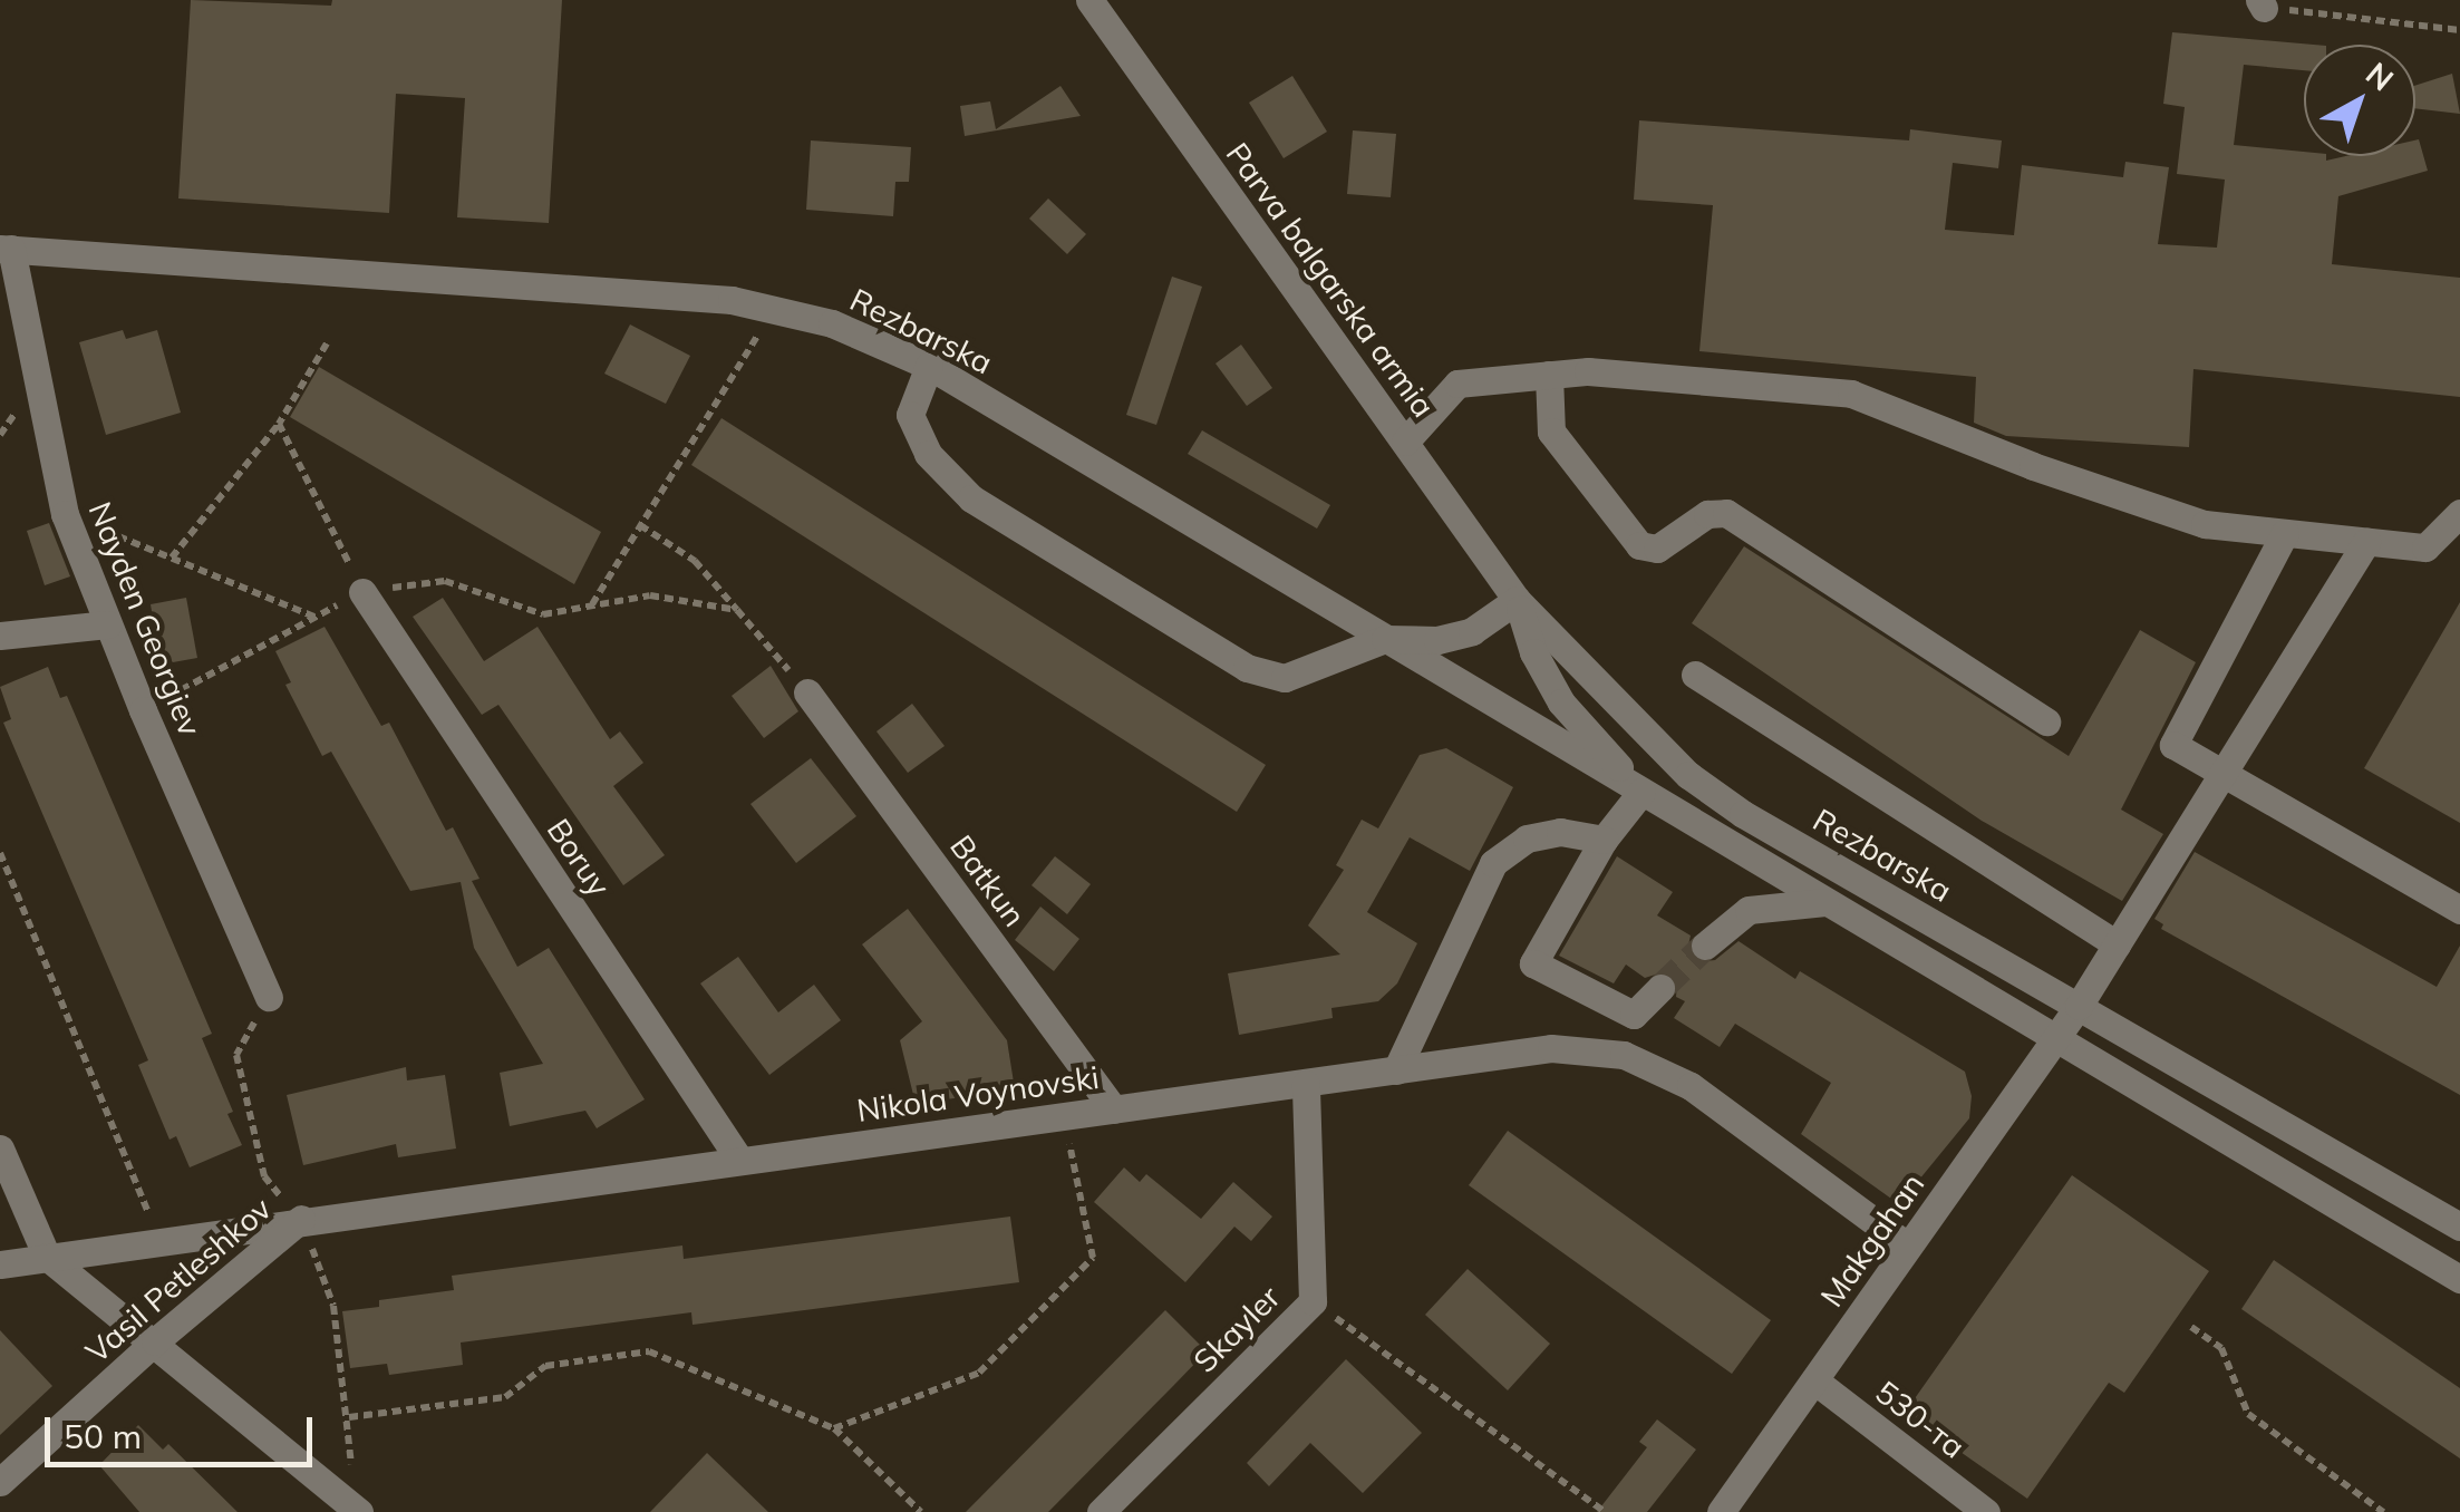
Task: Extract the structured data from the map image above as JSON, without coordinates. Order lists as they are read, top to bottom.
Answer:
{
  "streets": {
    "street": [
      "Parva balgarska armia",
      "Rezbarska",
      "Nayden Georgiev",
      "Boruy",
      "Batkun",
      "Nikola Voynovski",
      "Makgahan",
      "Vasil Petleshkov",
      "Skayler",
      "530-та"
    ]
  },
  "crossings": [
    ["Parva balgarska armia", "Rezbarska"],
    ["Rezbarska", "Nayden Georgiev"],
    ["Rezbarska", "Makgahan"],
    ["Boruy", "Nikola Voynovski"],
    ["Batkun", "Nikola Voynovski"],
    ["Nikola Voynovski", "Makgahan"],
    ["Nikola Voynovski", "Vasil Petleshkov"],
    ["Nikola Voynovski", "Skayler"],
    ["Makgahan", "530-та"]
  ],
  "scale_bar": "50 m",
  "north": "top right"
}
